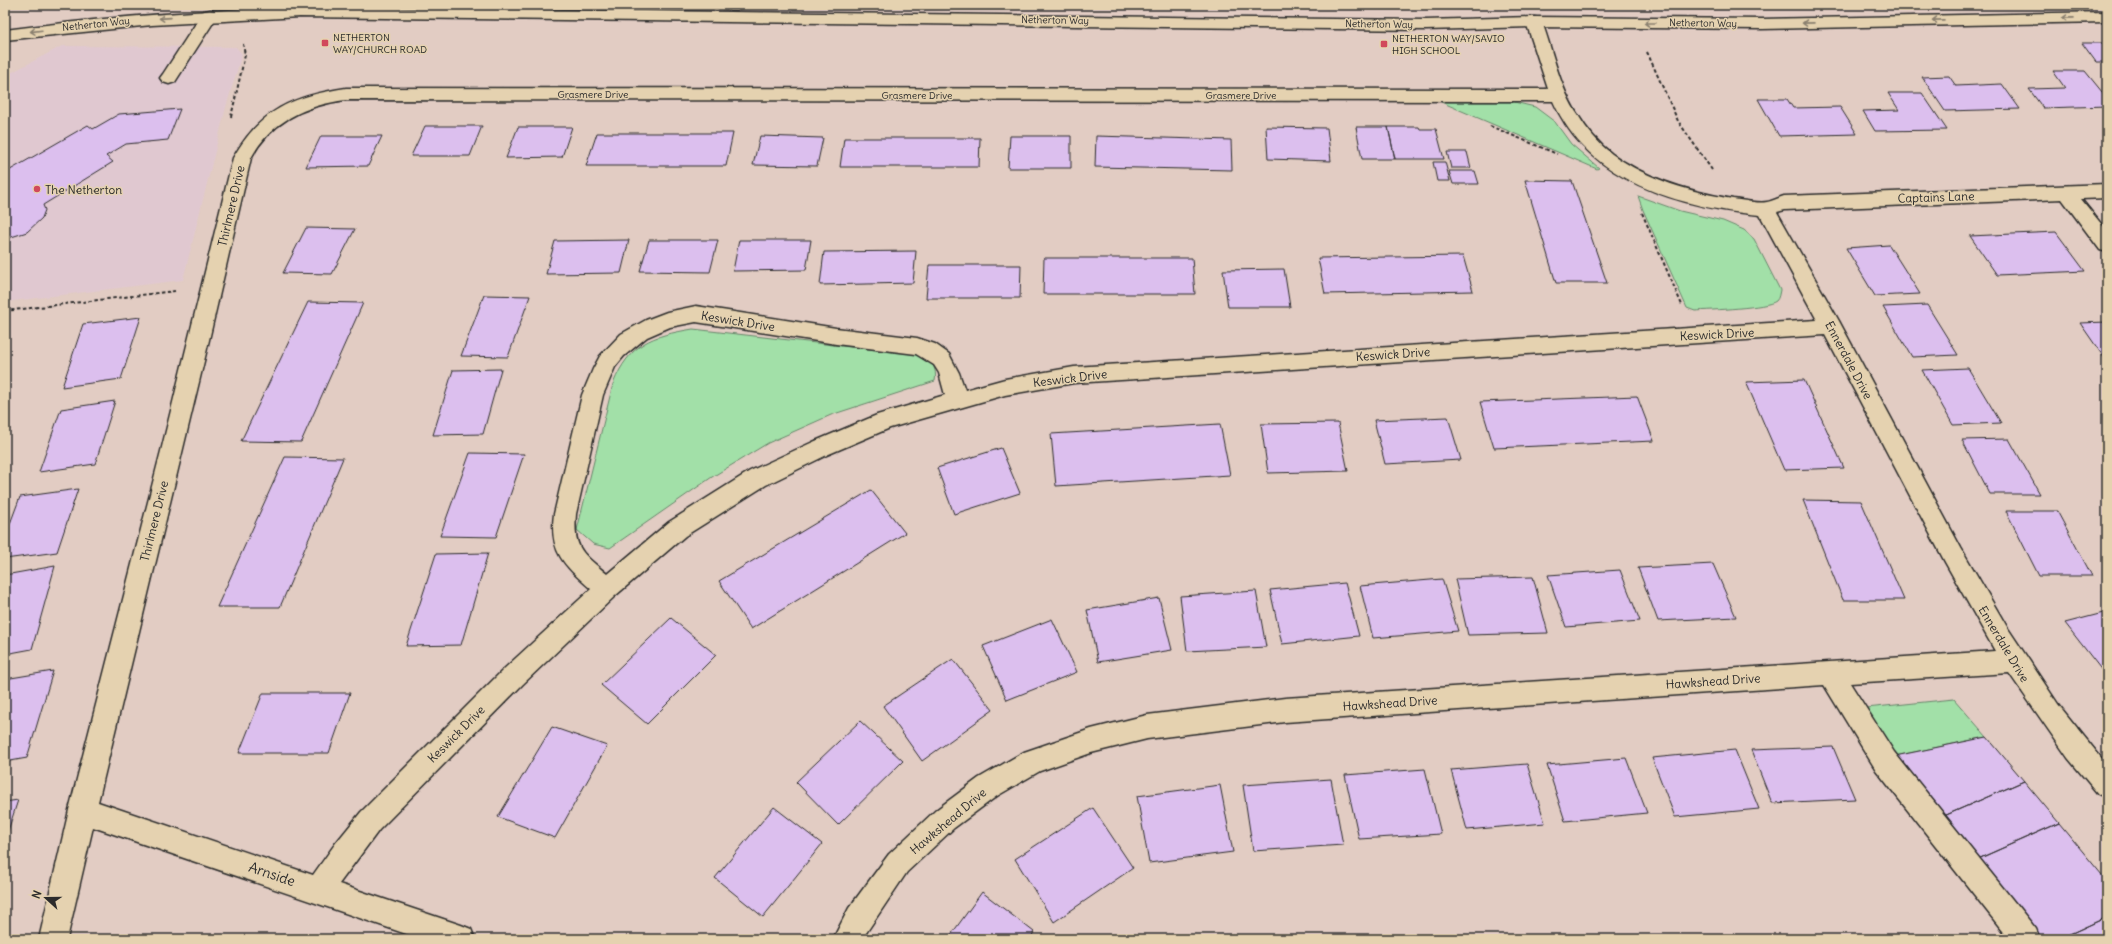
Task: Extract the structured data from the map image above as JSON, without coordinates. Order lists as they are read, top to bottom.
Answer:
{
  "streets": {
    "street": [
      "Netherton Way",
      "Grasmere Drive",
      "Captains Lane",
      "Thirlmere Drive",
      "Keswick Drive",
      "Ennerdale Drive",
      "Hawkshead Drive",
      "Arnside"
    ]
  },
  "crossings": [
    ["Grasmere Drive", "Thirlmere Drive"],
    ["Captains Lane", "Ennerdale Drive"],
    ["Thirlmere Drive", "Arnside"],
    ["Keswick Drive", "Ennerdale Drive"],
    ["Keswick Drive", "Arnside"],
    ["Ennerdale Drive", "Hawkshead Drive"]
  ],
  "one_way": ["Netherton Way"],
  "places": {
    "transit": ["NETHERTON WAY/CHURCH ROAD", "NETHERTON WAY/SAVIO HIGH SCHOOL"],
    "other": ["The Netherton"]
  },
  "north": "left"
}
